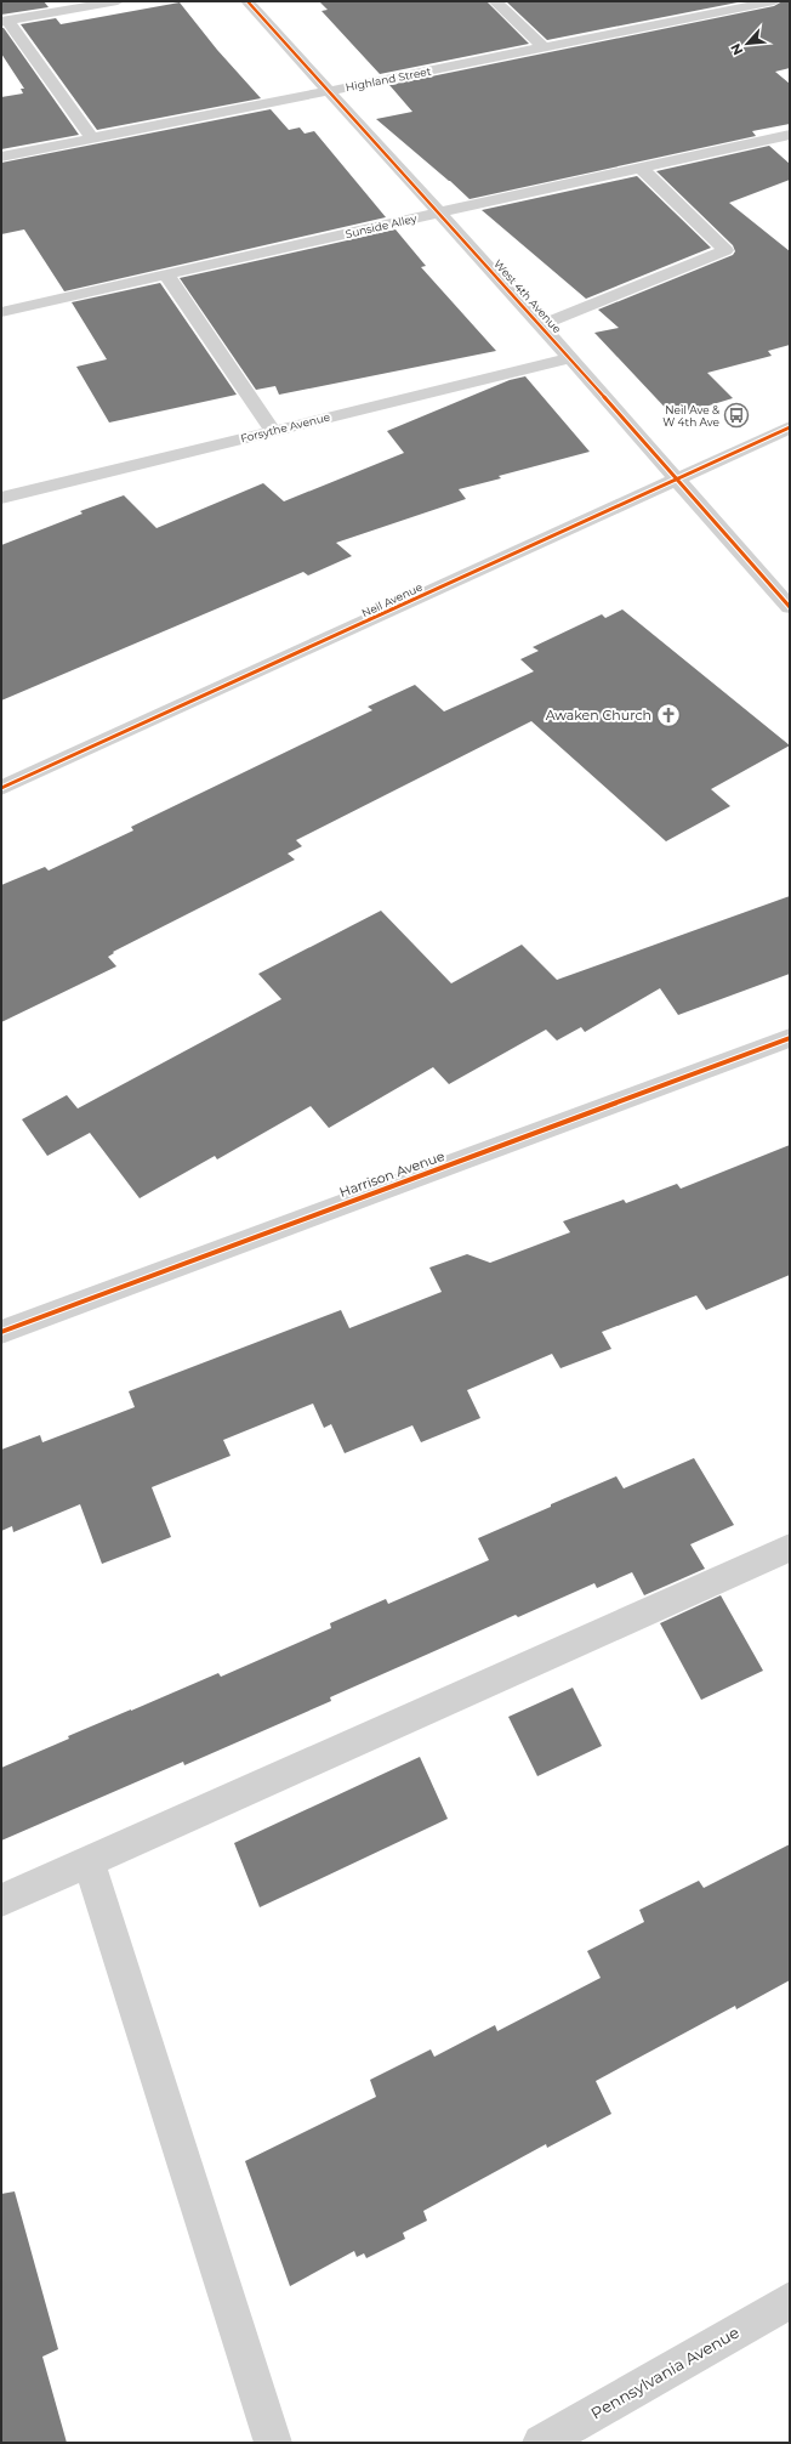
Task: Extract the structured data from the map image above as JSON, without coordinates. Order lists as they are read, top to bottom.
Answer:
{
  "streets": {
    "street": [
      "Highland Street",
      "Sunside Alley",
      "West 4th Avenue",
      "Forsythe Avenue",
      "Neil Avenue",
      "Harrison Avenue",
      "Pennsylvania Avenue"
    ]
  },
  "crossings": [
    ["Highland Street", "West 4th Avenue"],
    ["Sunside Alley", "West 4th Avenue"],
    ["West 4th Avenue", "Forsythe Avenue"],
    ["West 4th Avenue", "Neil Avenue"]
  ],
  "places": {
    "bus stop": ["Neil Ave & W 4th Ave"],
    "church": ["Awaken Church"]
  },
  "north": "bottom left"
}
